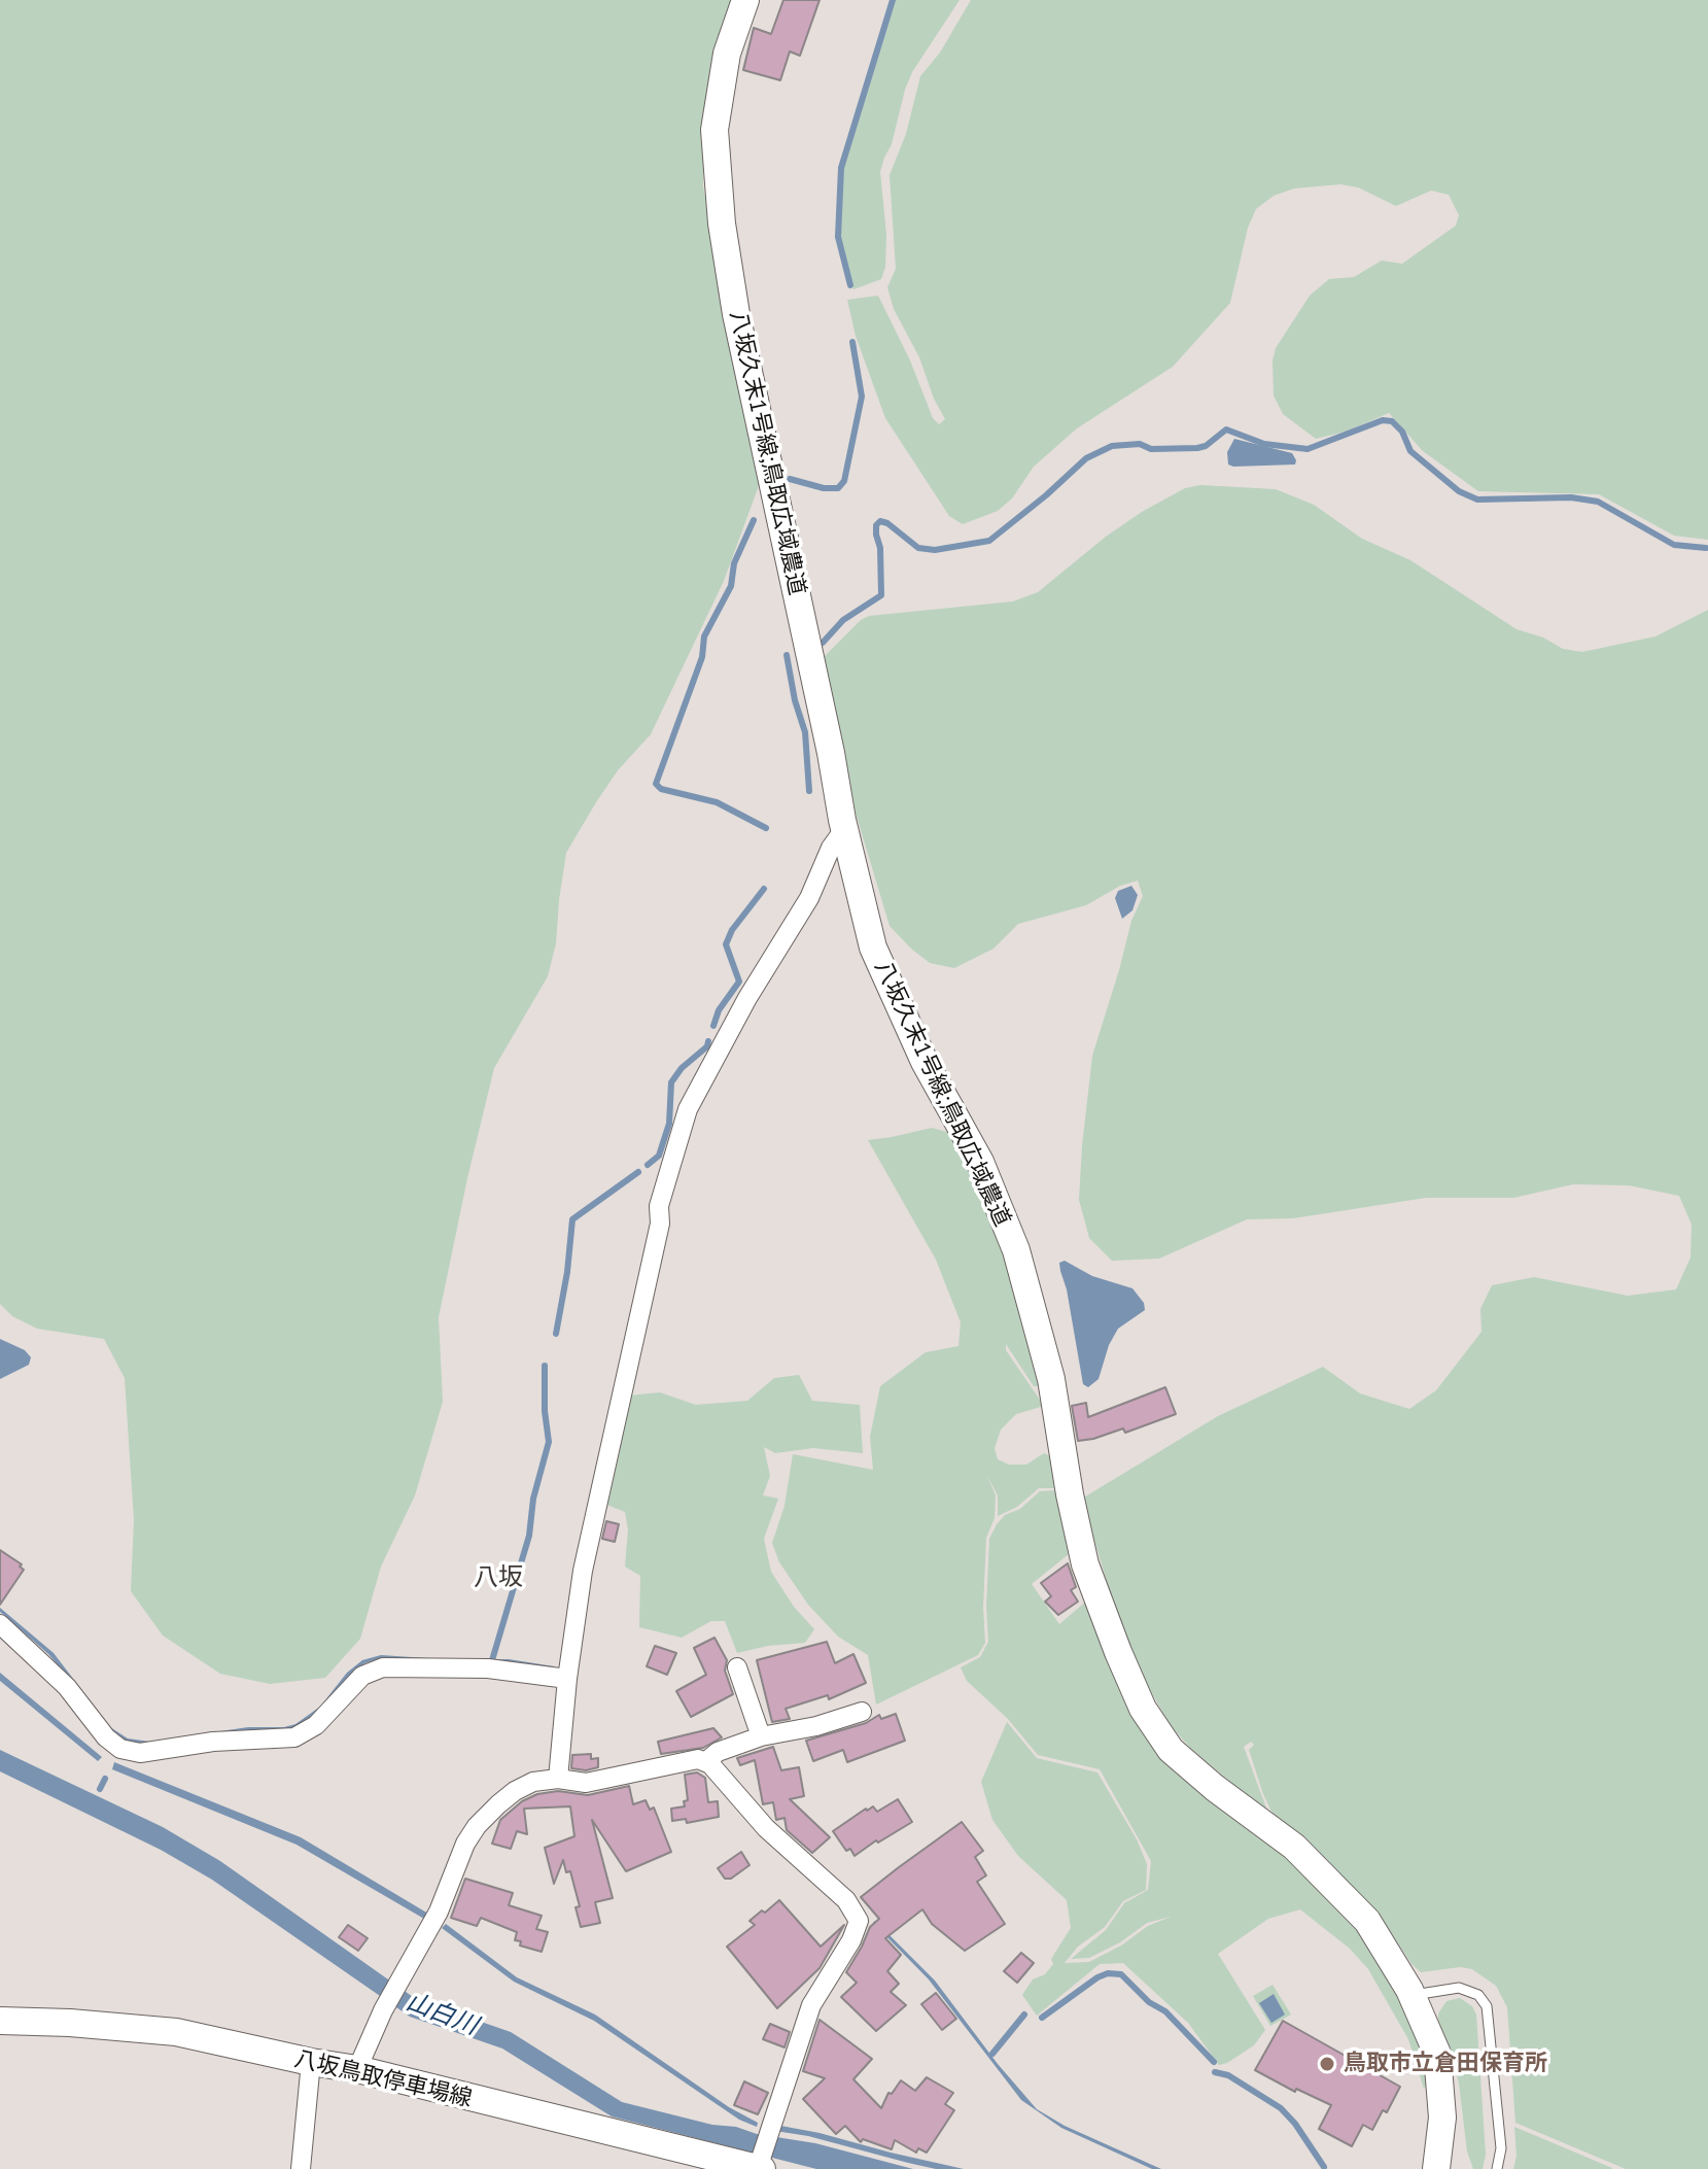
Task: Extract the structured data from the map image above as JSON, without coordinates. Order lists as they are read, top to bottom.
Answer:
{
  "streets": {
    "street": ["八坂久末1号線;鳥取広域農道", "八坂鳥取停車場線"]
  },
  "districts": ["八坂"],
  "water": ["山白川"],
  "places": ["鳥取市立倉田保育所"]
}
